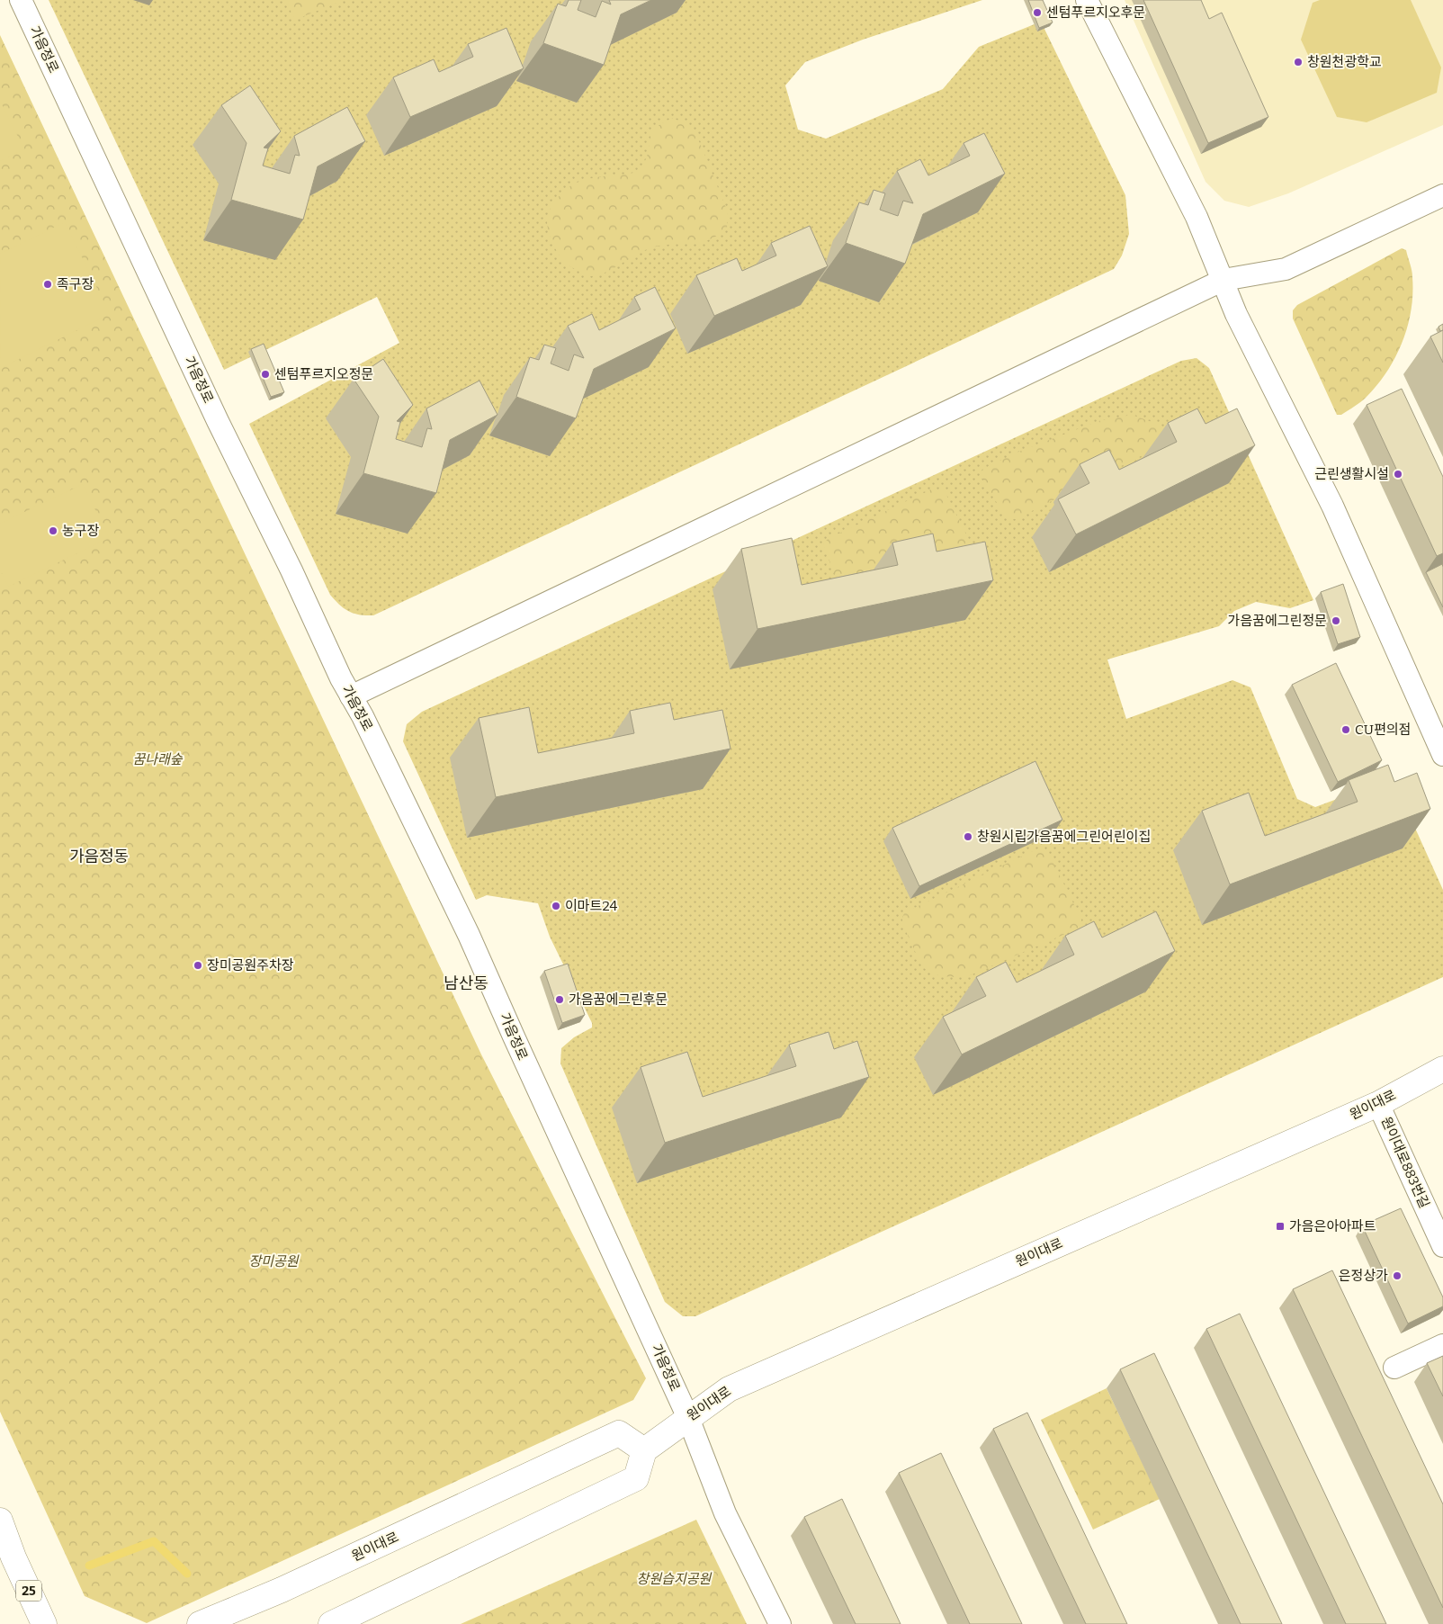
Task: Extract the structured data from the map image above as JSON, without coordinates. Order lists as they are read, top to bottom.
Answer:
{
  "streets": {
    "main road": ["원이대로", "25"],
    "street": ["가음정로", "원이대로883번길"]
  },
  "crossings": [
    ["가음정로", "원이대로"],
    ["원이대로", "원이대로883번길"]
  ],
  "districts": ["가음정동", "남산동"],
  "parks": ["꿈나래숲", "장미공원", "창원습지공원"],
  "places": {
    "other": [
      "센텀푸르지오후문",
      "창원천광학교",
      "족구장",
      "센텀푸르지오정문",
      "근린생활시설",
      "농구장",
      "가음꿈에그린정문",
      "CU편의점",
      "창원시립가음꿈에그린어린이집",
      "이마트24",
      "장미공원주차장",
      "가음꿈에그린후문",
      "은정상가"
    ],
    "transit": ["가음은아아파트"]
  }
}
